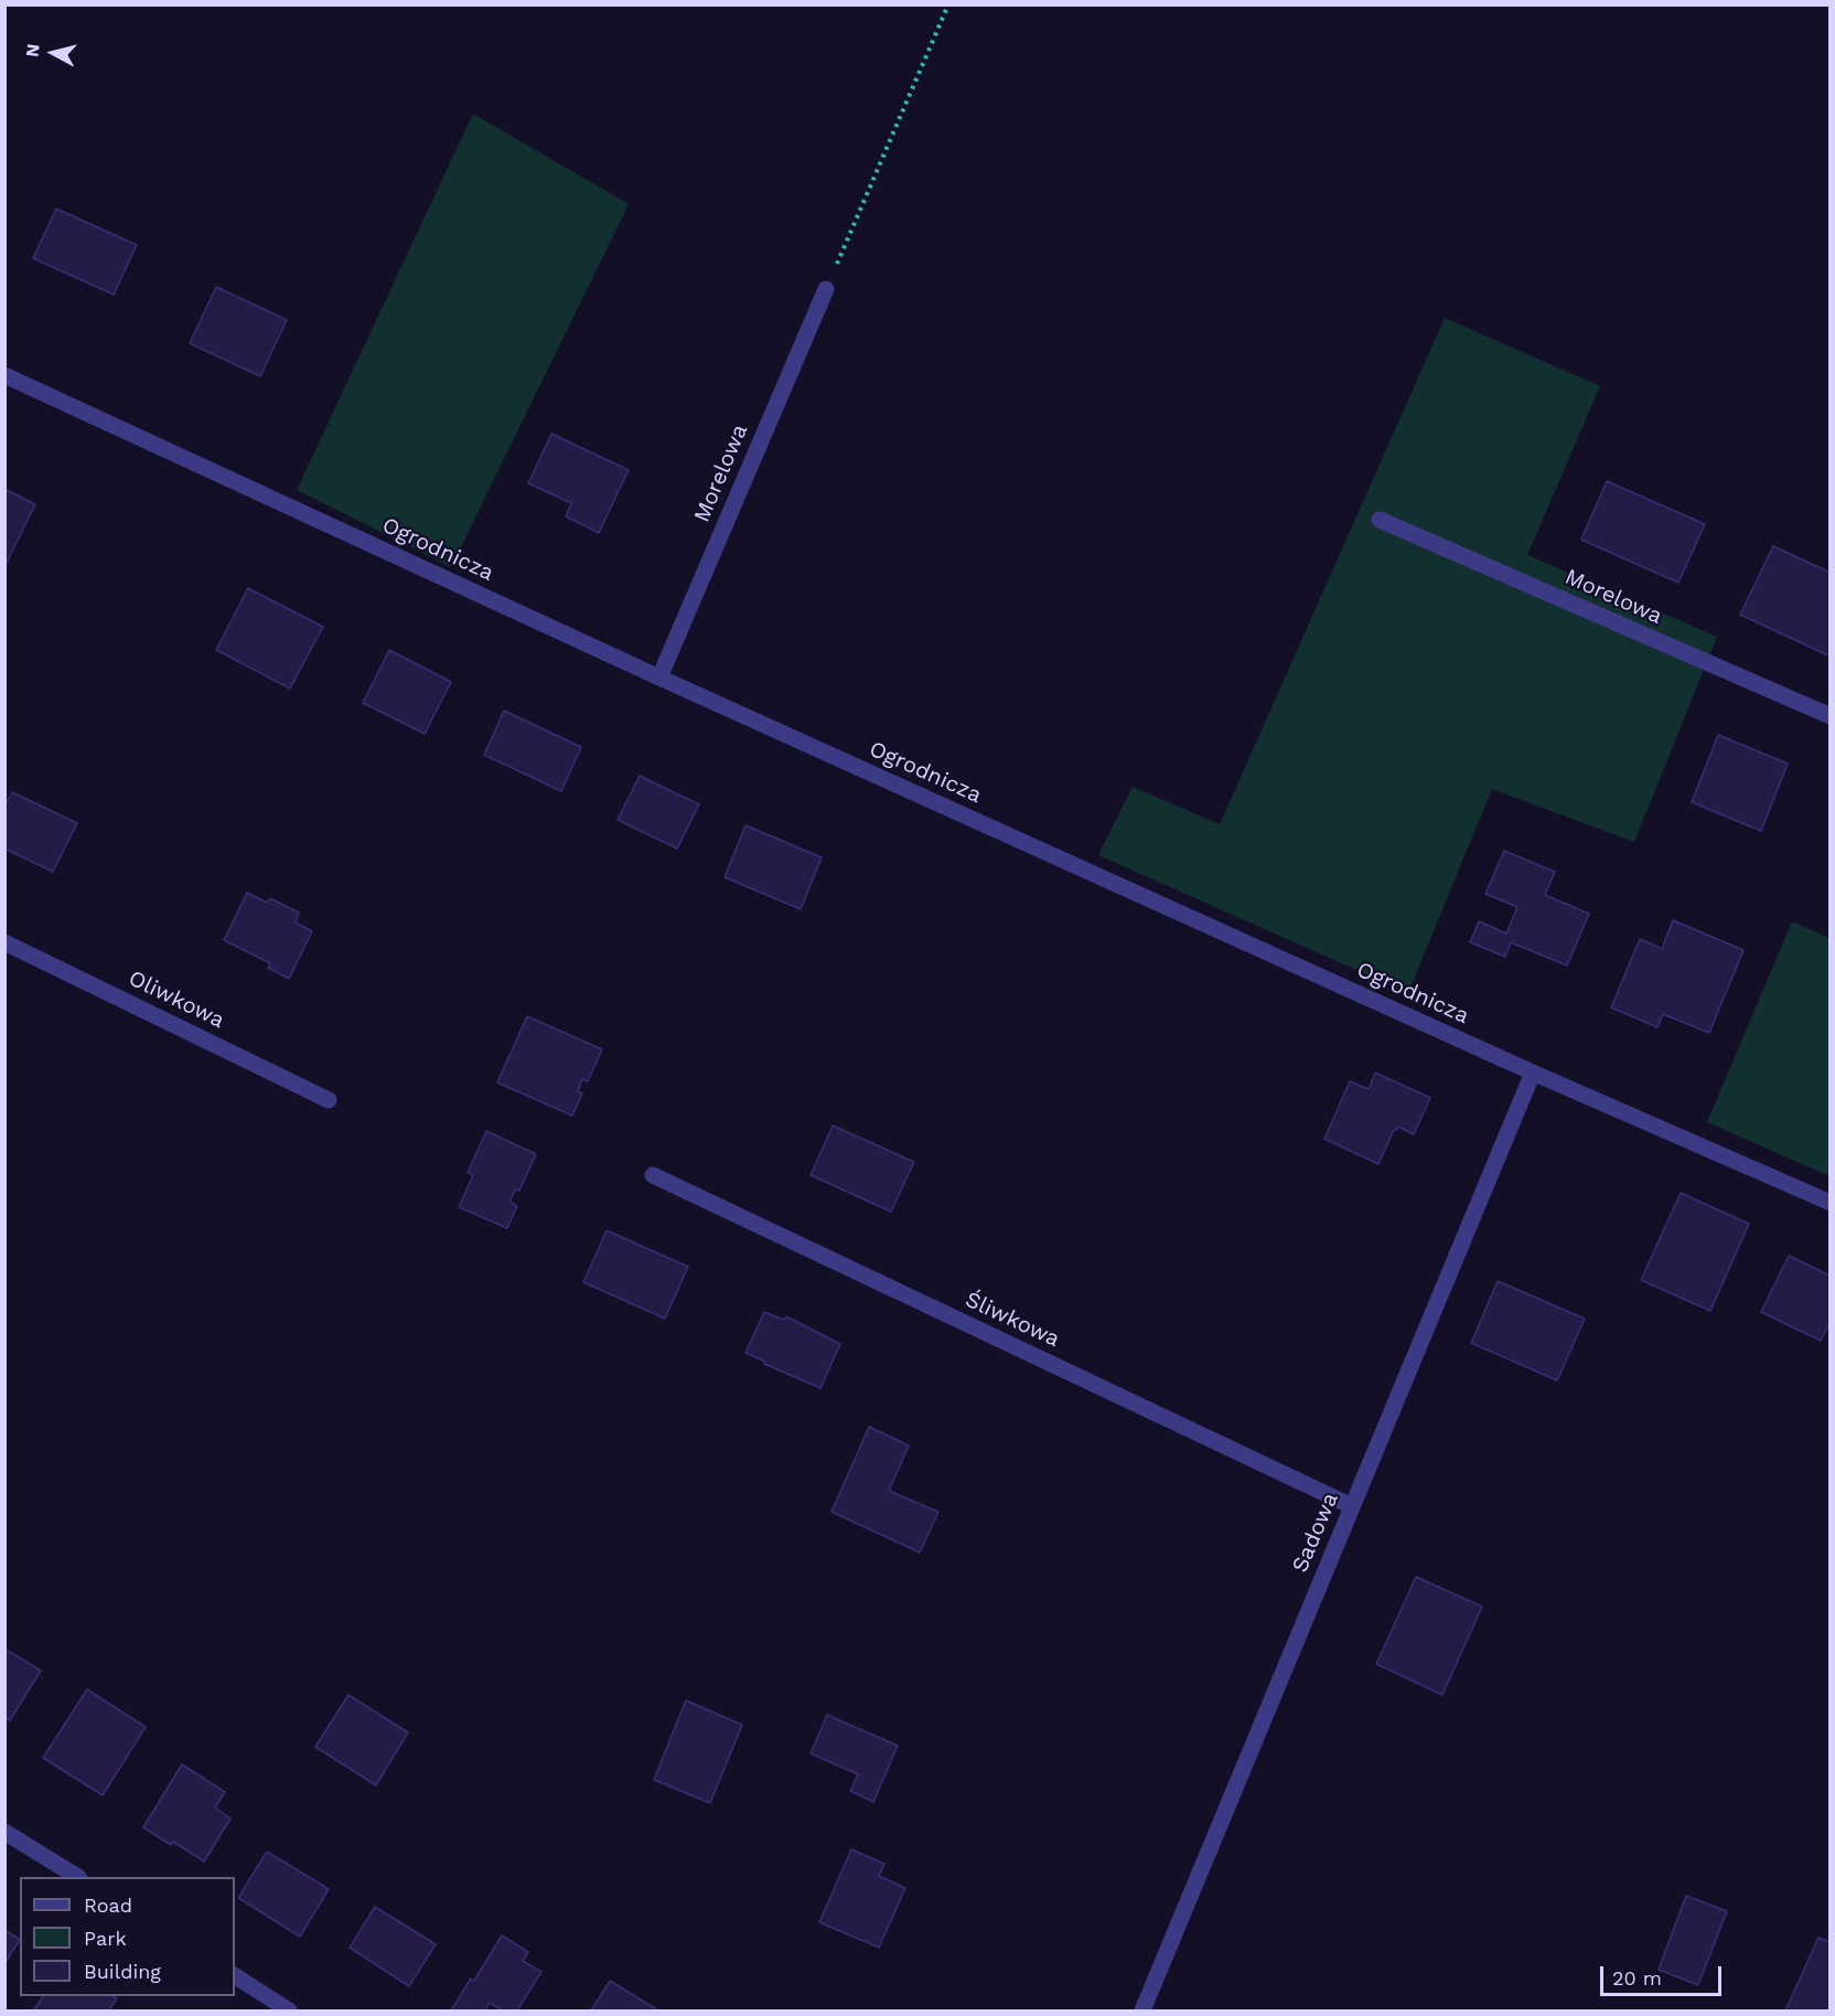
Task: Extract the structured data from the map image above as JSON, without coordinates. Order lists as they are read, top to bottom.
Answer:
{
  "streets": {
    "street": [
      "Morelowa",
      "Ogrodnicza",
      "Oliwkowa",
      "Śliwkowa",
      "Sadowa"
    ]
  },
  "crossings": [
    ["Morelowa", "Ogrodnicza"],
    ["Ogrodnicza", "Sadowa"],
    ["Śliwkowa", "Sadowa"]
  ],
  "legend": ["Road", "Park", "Building"],
  "scale_bar": "20 m",
  "north": "left"
}
